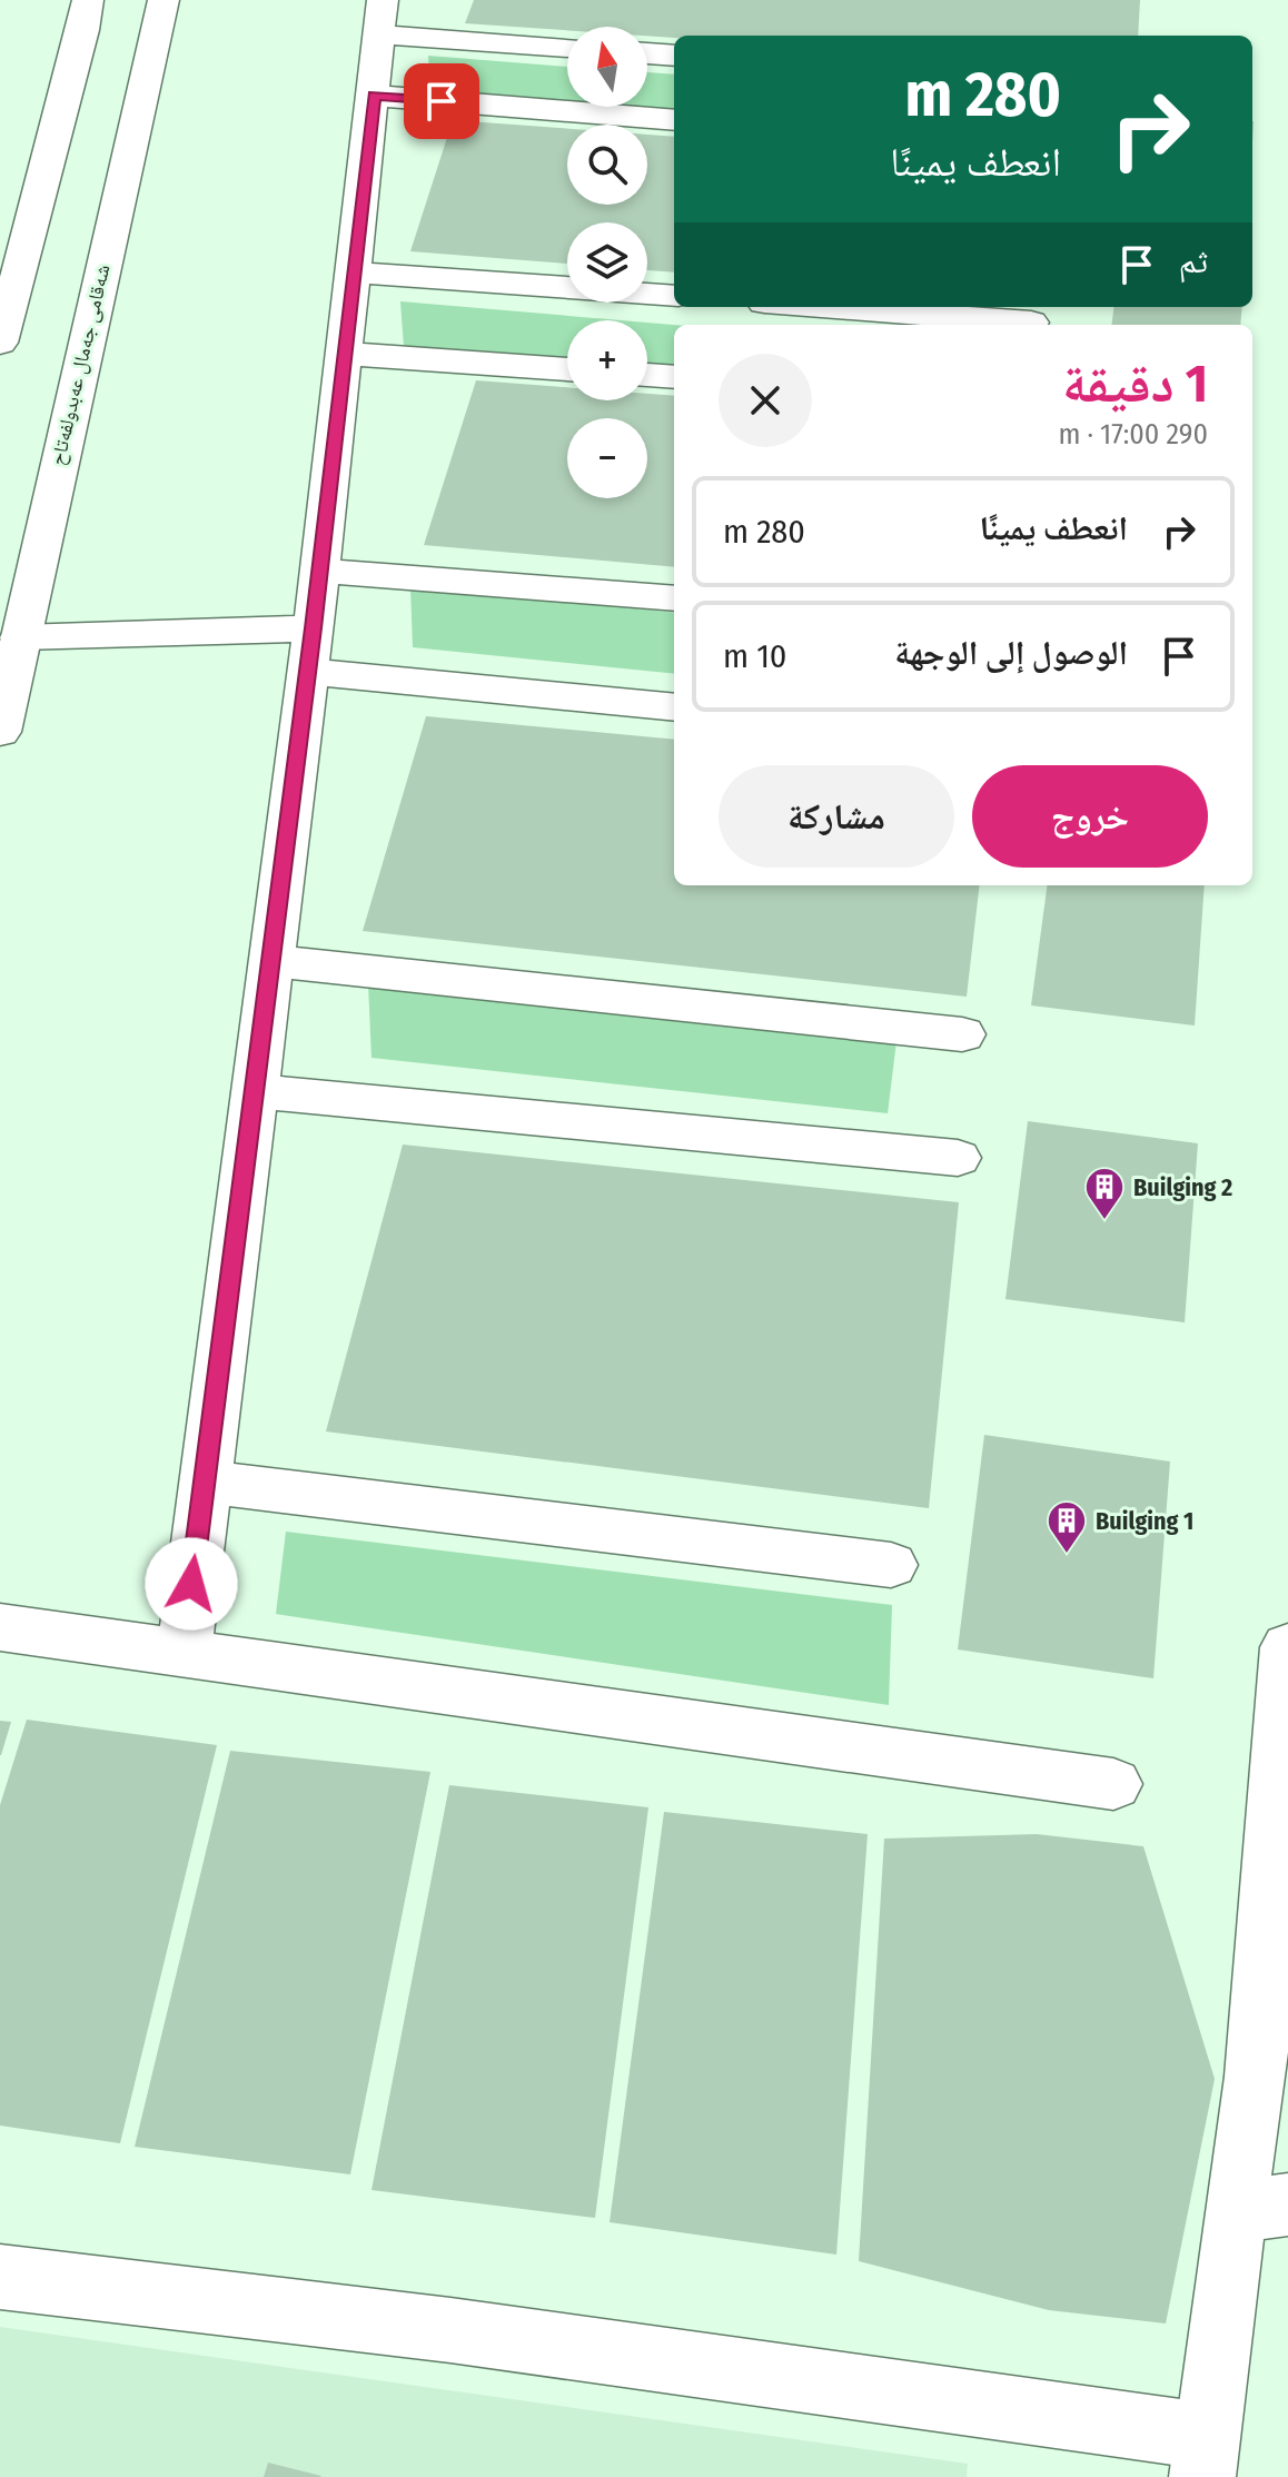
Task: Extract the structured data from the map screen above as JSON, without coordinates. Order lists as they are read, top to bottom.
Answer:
{
  "streets": {
    "street": ["شەقامی جەمال عەبدولفەتاح"]
  },
  "places": {
    "building": ["Builging 2", "Builging 1"]
  },
  "north": "top",
  "page": {
    "map_buttons": ["+", "−"],
    "turn": ["280 m", "انعطف يمينًا"],
    "then": "ثم",
    "heading": ["1 دقيقة", "290 m · 17:00"],
    "list": [
      {
        "name": "انعطف يمينًا",
        "value": "280 m"
      },
      {
        "name": "الوصول إلى الوجهة",
        "value": "10 m"
      }
    ],
    "buttons": ["خروج", "مشاركة"]
  }
}
